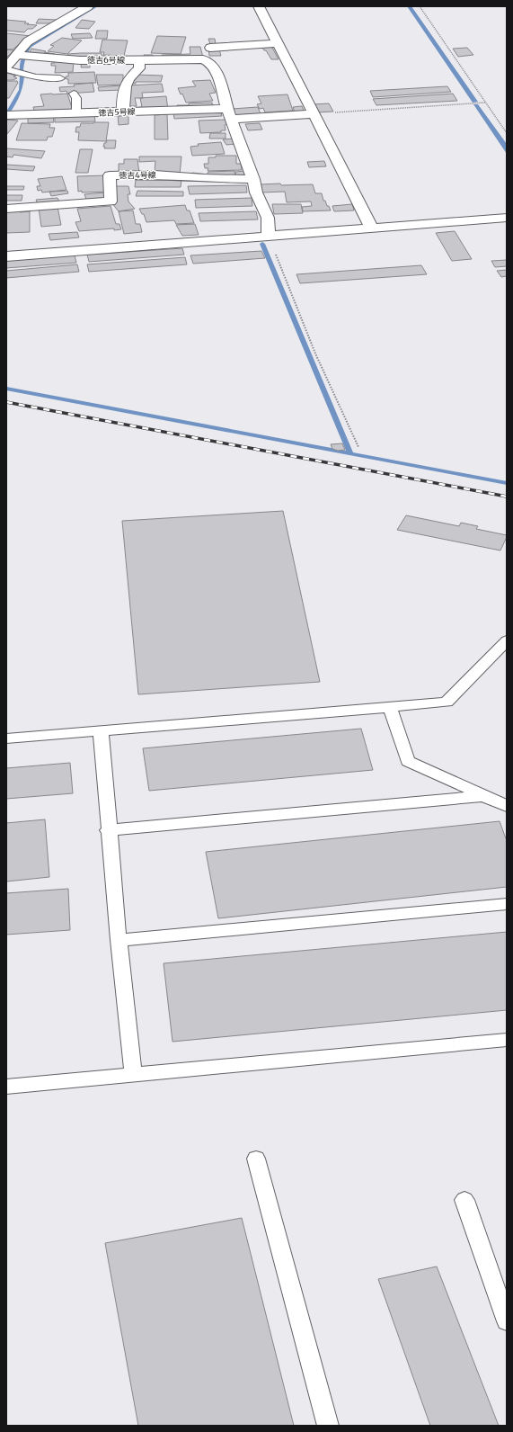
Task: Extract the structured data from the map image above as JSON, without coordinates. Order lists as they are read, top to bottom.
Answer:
{
  "streets": {
    "street": ["徳吉6号線", "徳吉5号線", "徳吉4号線"]
  },
  "crossings": [
    ["徳吉6号線", "徳吉5号線"]
  ]
}
